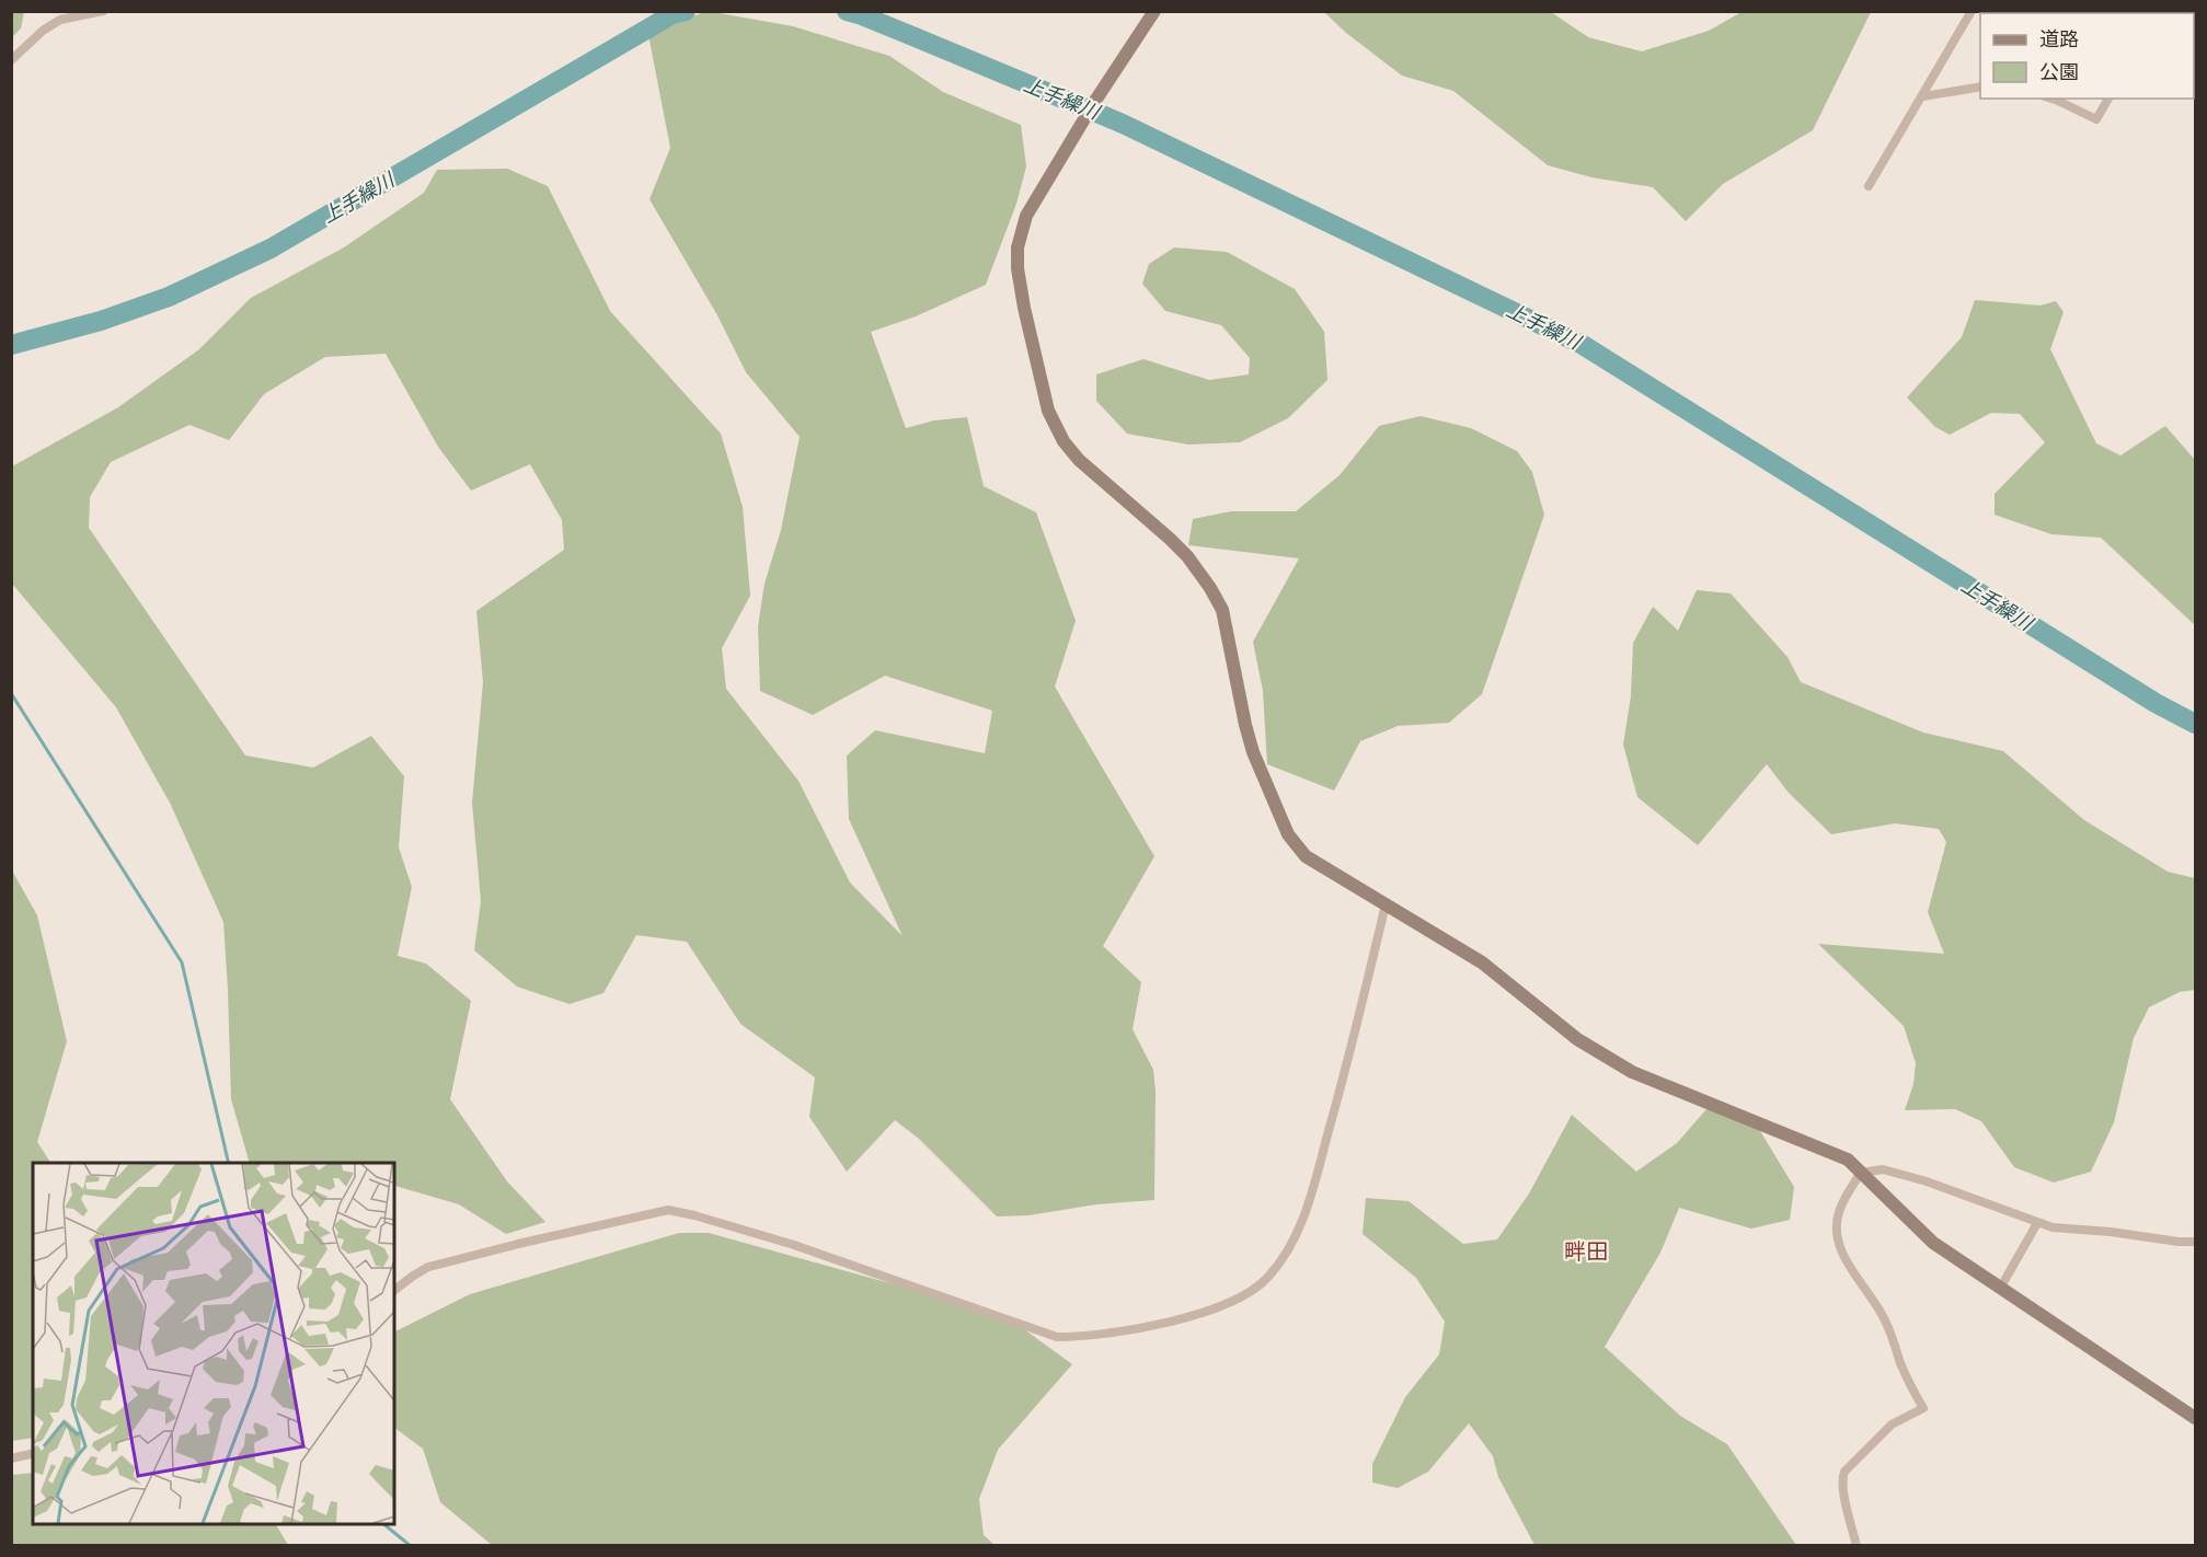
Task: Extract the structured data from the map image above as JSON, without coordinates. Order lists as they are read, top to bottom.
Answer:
{
  "districts": ["畔田"],
  "water": ["上手繰川"],
  "legend": ["道路", "公園"]
}
